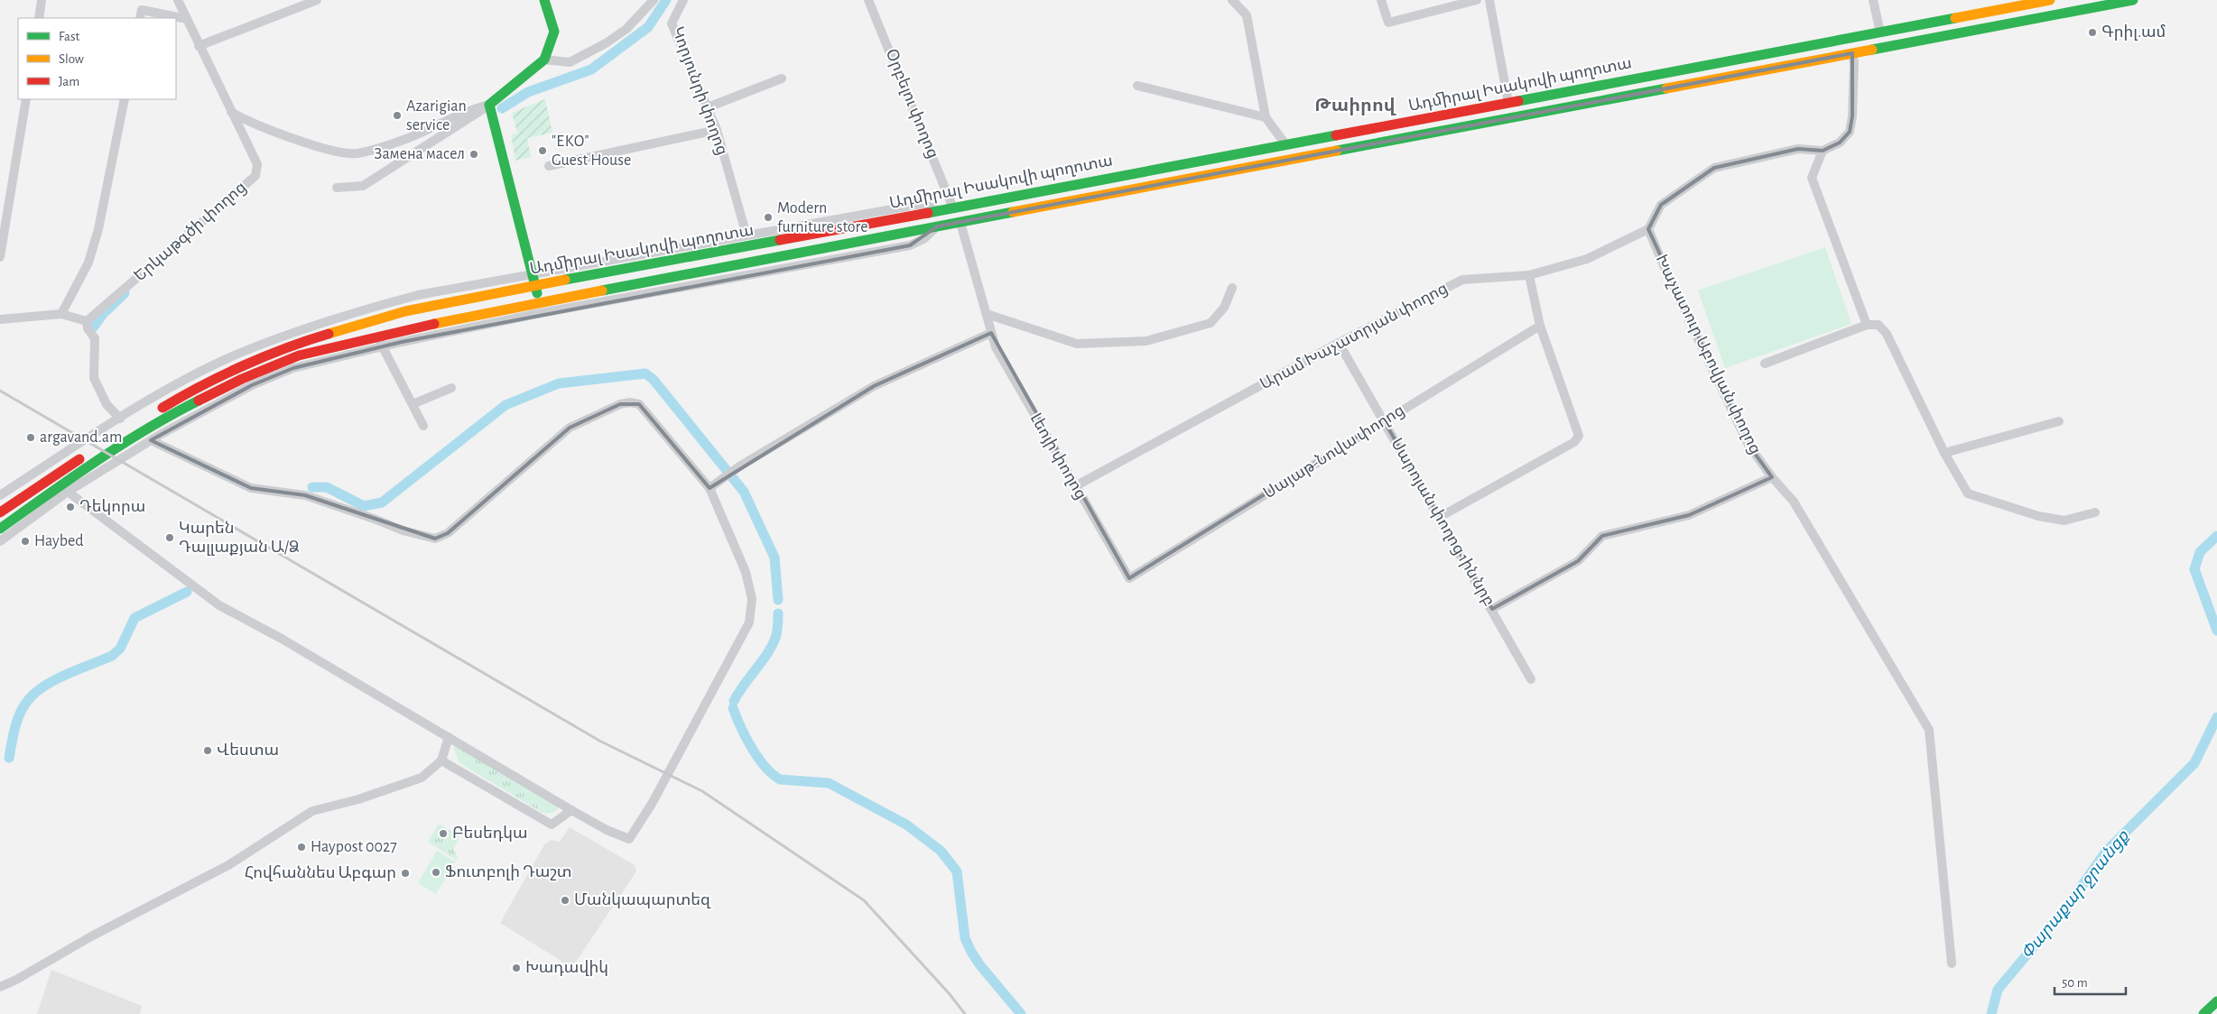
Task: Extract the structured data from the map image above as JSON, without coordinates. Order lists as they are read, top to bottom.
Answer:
{
  "streets": {
    "main road": ["Ադմիրալ Իսակովի պողոտա"],
    "street": [
      "Կորյունրի փողոց",
      "Օրբելու փողոց",
      "Երկաթգծի փողոց",
      "Արամ Խաչատրյան փողոց",
      "Խաչատուր Աբովյան փողոց",
      "Սայաթ-Նովա փողոց",
      "Լեոյի փողոց",
      "Սարոյան փողոց 1ին նրբ"
    ]
  },
  "crossings": [
    ["Ադմիրալ Իսակովի պողոտա", "Օրբելու փողոց"],
    ["Ադմիրալ Իսակովի պողոտա", "Լեոյի փողոց"],
    ["Արամ Խաչատրյան փողոց", "Խաչատուր Աբովյան փողոց"],
    ["Արամ Խաչատրյան փողոց", "Լեոյի փողոց"],
    ["Արամ Խաչատրյան փողոց", "Սարոյան փողոց 1ին նրբ"],
    ["Սայաթ-Նովա փողոց", "Լեոյի փողոց"],
    ["Սայաթ-Նովա փողոց", "Սարոյան փողոց 1ին նրբ"]
  ],
  "districts": ["Թաիրով"],
  "water": ["Փարաքար ջրանցք"],
  "places": [
    "Գրիլ․ամ",
    "Azarigian service",
    "\"ЕКО\" Guest House",
    "Замена масел",
    "Modern furniture store",
    "argavand.am",
    "Դեկորա",
    "Կարեն Դալլաքյան Ա/Ձ",
    "Haybed",
    "Վեստա",
    "Բեսեդկա",
    "Haypost 0027",
    "Ֆուտբոլի Դաշտ",
    "Հովհաննես Աբգար",
    "Մանկապարտեզ",
    "Խադավիկ"
  ],
  "legend": ["Fast", "Slow", "Jam"],
  "scale_bar": "50 m"
}
